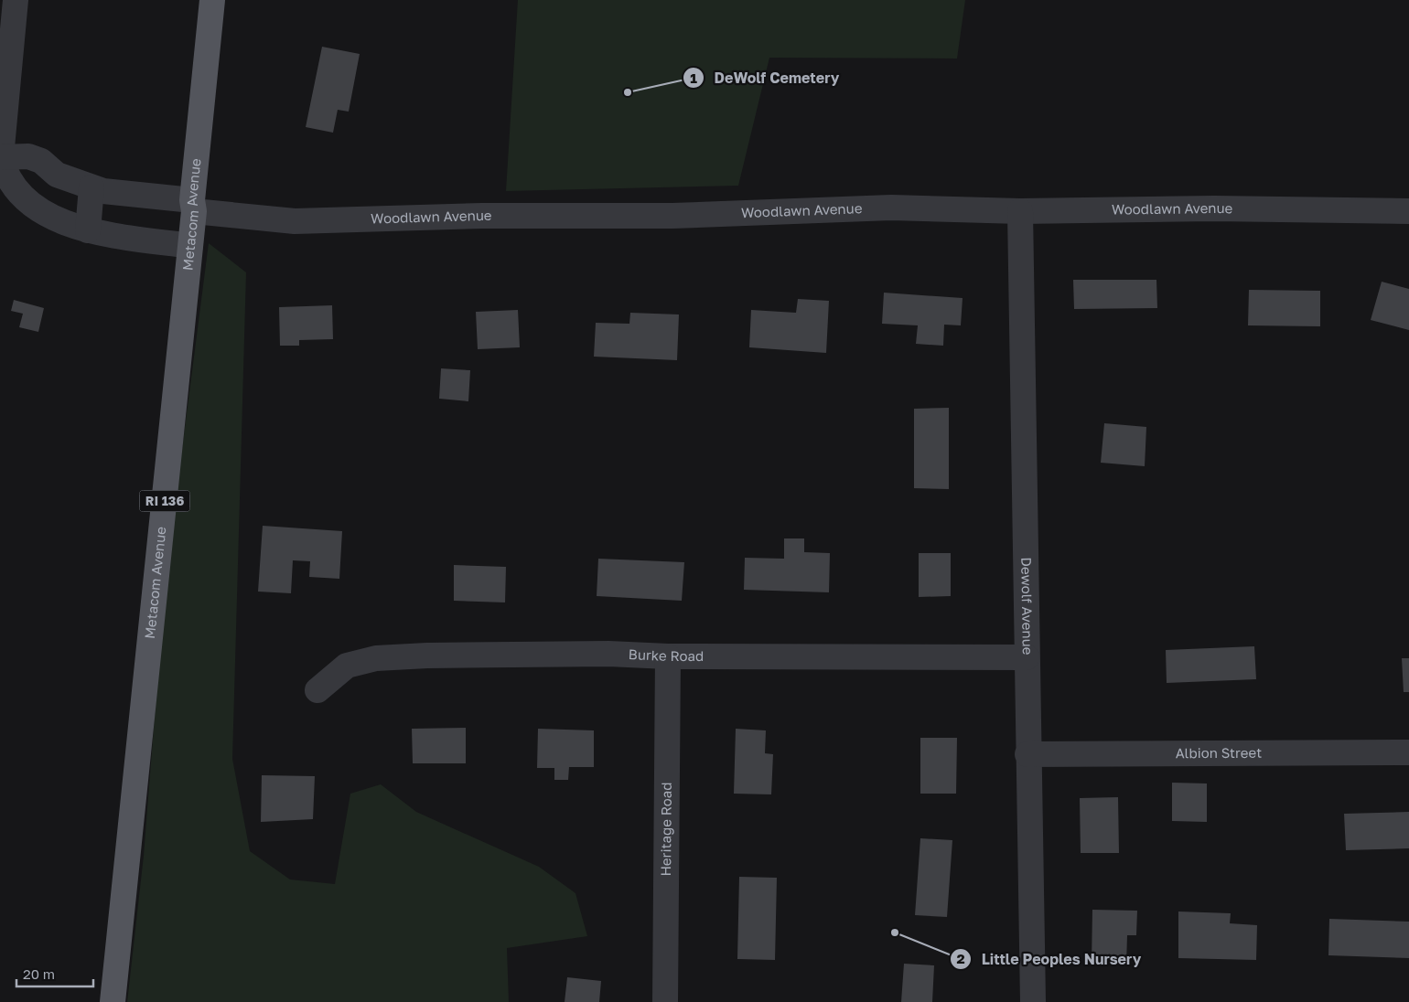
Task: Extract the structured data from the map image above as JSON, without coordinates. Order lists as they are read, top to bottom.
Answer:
{
  "streets": {
    "main road": ["Metacom Avenue", "RI 136"],
    "street": [
      "Woodlawn Avenue",
      "Dewolf Avenue",
      "Burke Road",
      "Albion Street",
      "Heritage Road"
    ]
  },
  "crossings": [
    ["Woodlawn Avenue", "Metacom Avenue"],
    ["Woodlawn Avenue", "Dewolf Avenue"],
    ["Dewolf Avenue", "Burke Road"],
    ["Dewolf Avenue", "Albion Street"],
    ["Burke Road", "Heritage Road"]
  ],
  "places": ["DeWolf Cemetery", "Little Peoples Nursery"],
  "scale_bar": "20 m"
}
